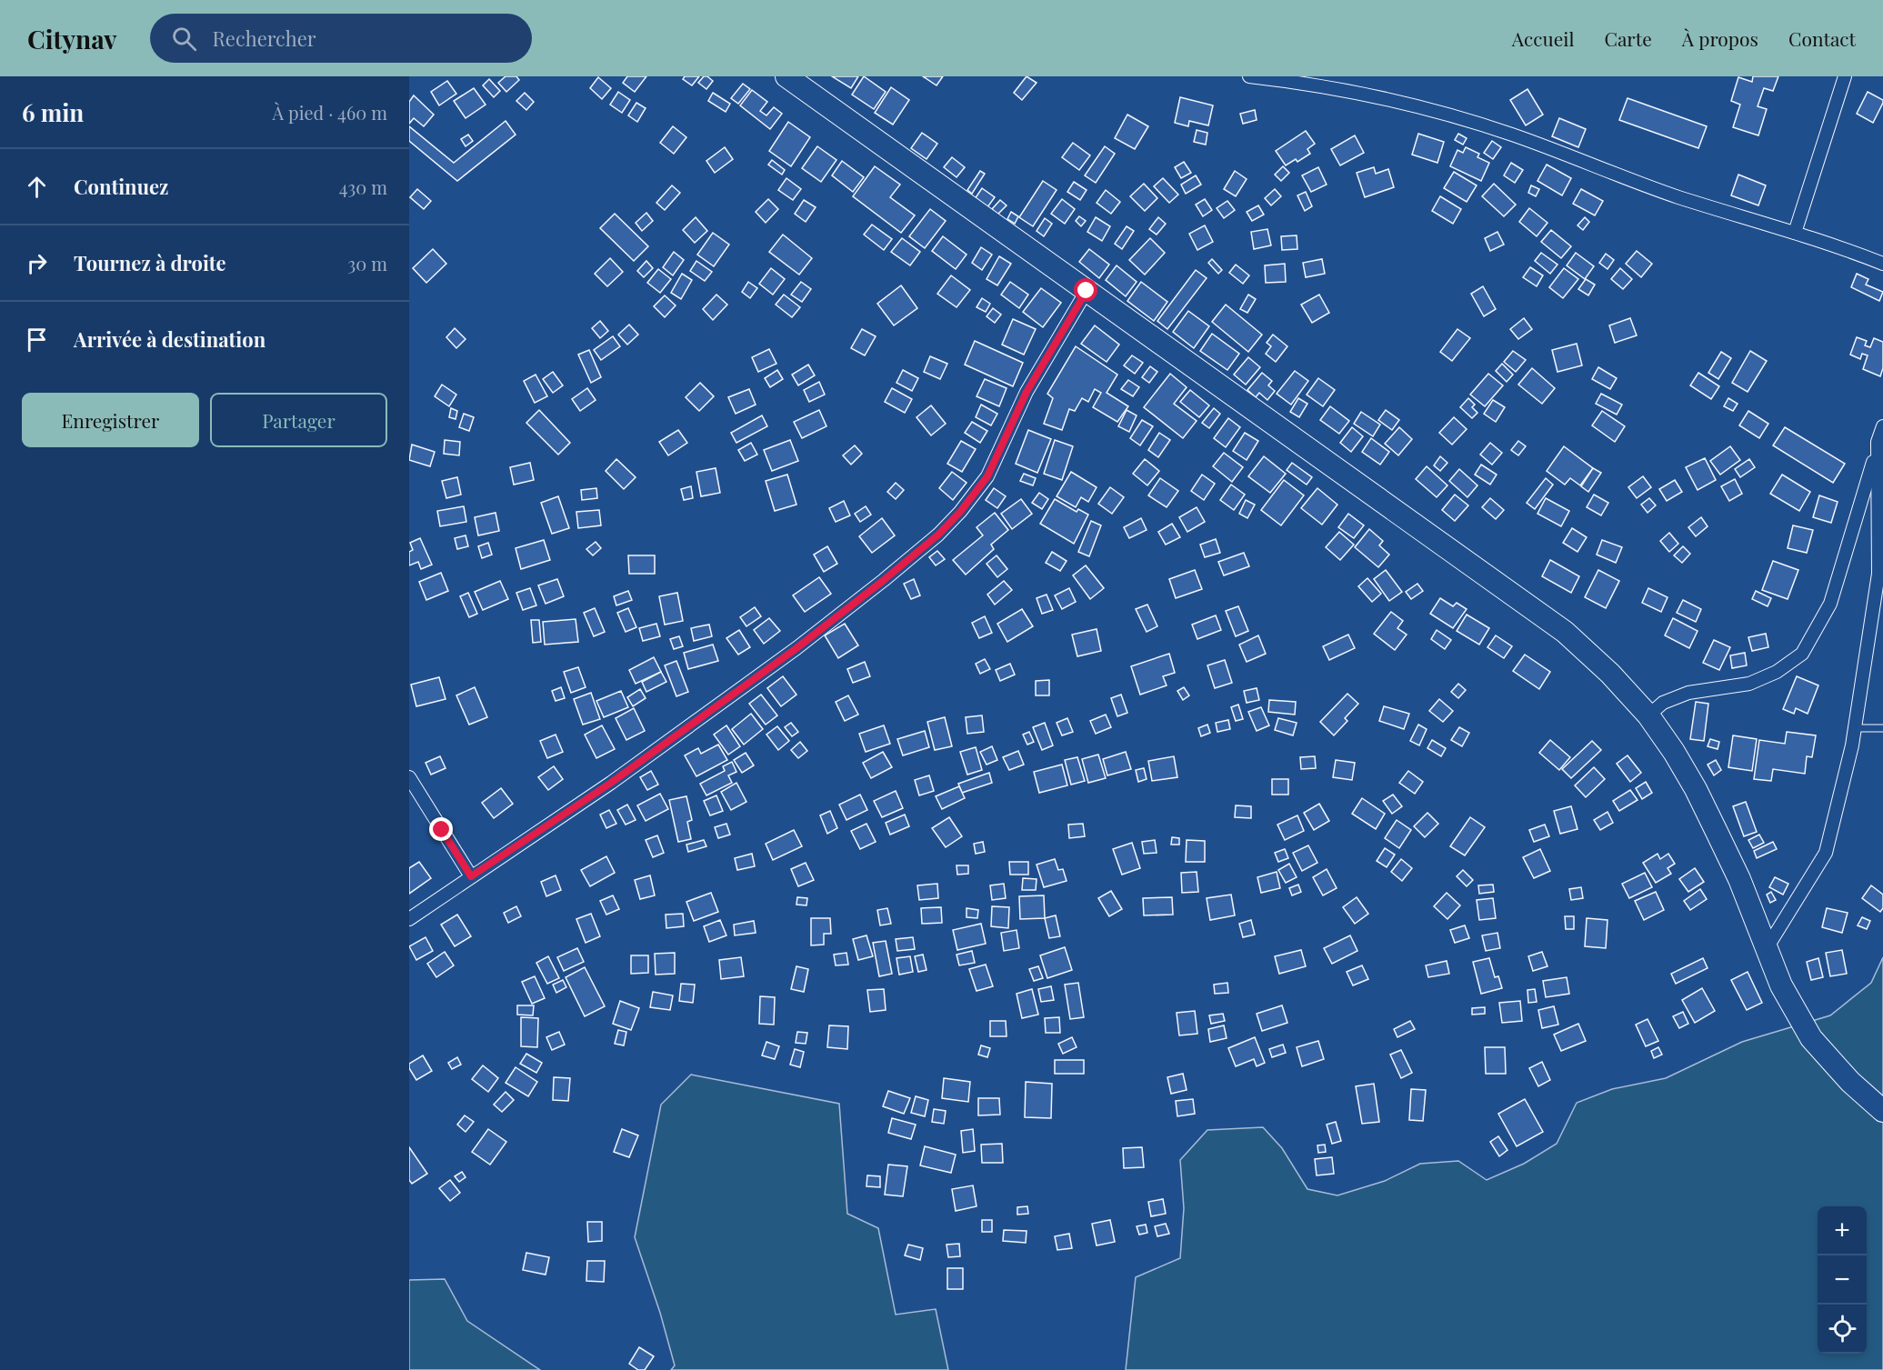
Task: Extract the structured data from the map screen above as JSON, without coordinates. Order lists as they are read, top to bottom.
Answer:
{
  "page": {
    "header": "Citynav",
    "search": "Rechercher",
    "nav": [
      "Accueil",
      "Carte",
      "À propos",
      "Contact"
    ],
    "heading": ["6 min", "À pied · 460 m"],
    "list": [
      ["Continuez", "430 m"],
      ["Tournez à droite", "30 m"],
      "Arrivée à destination"
    ],
    "buttons": ["Enregistrer", "Partager"],
    "map_buttons": ["+", "−"]
  }
}
